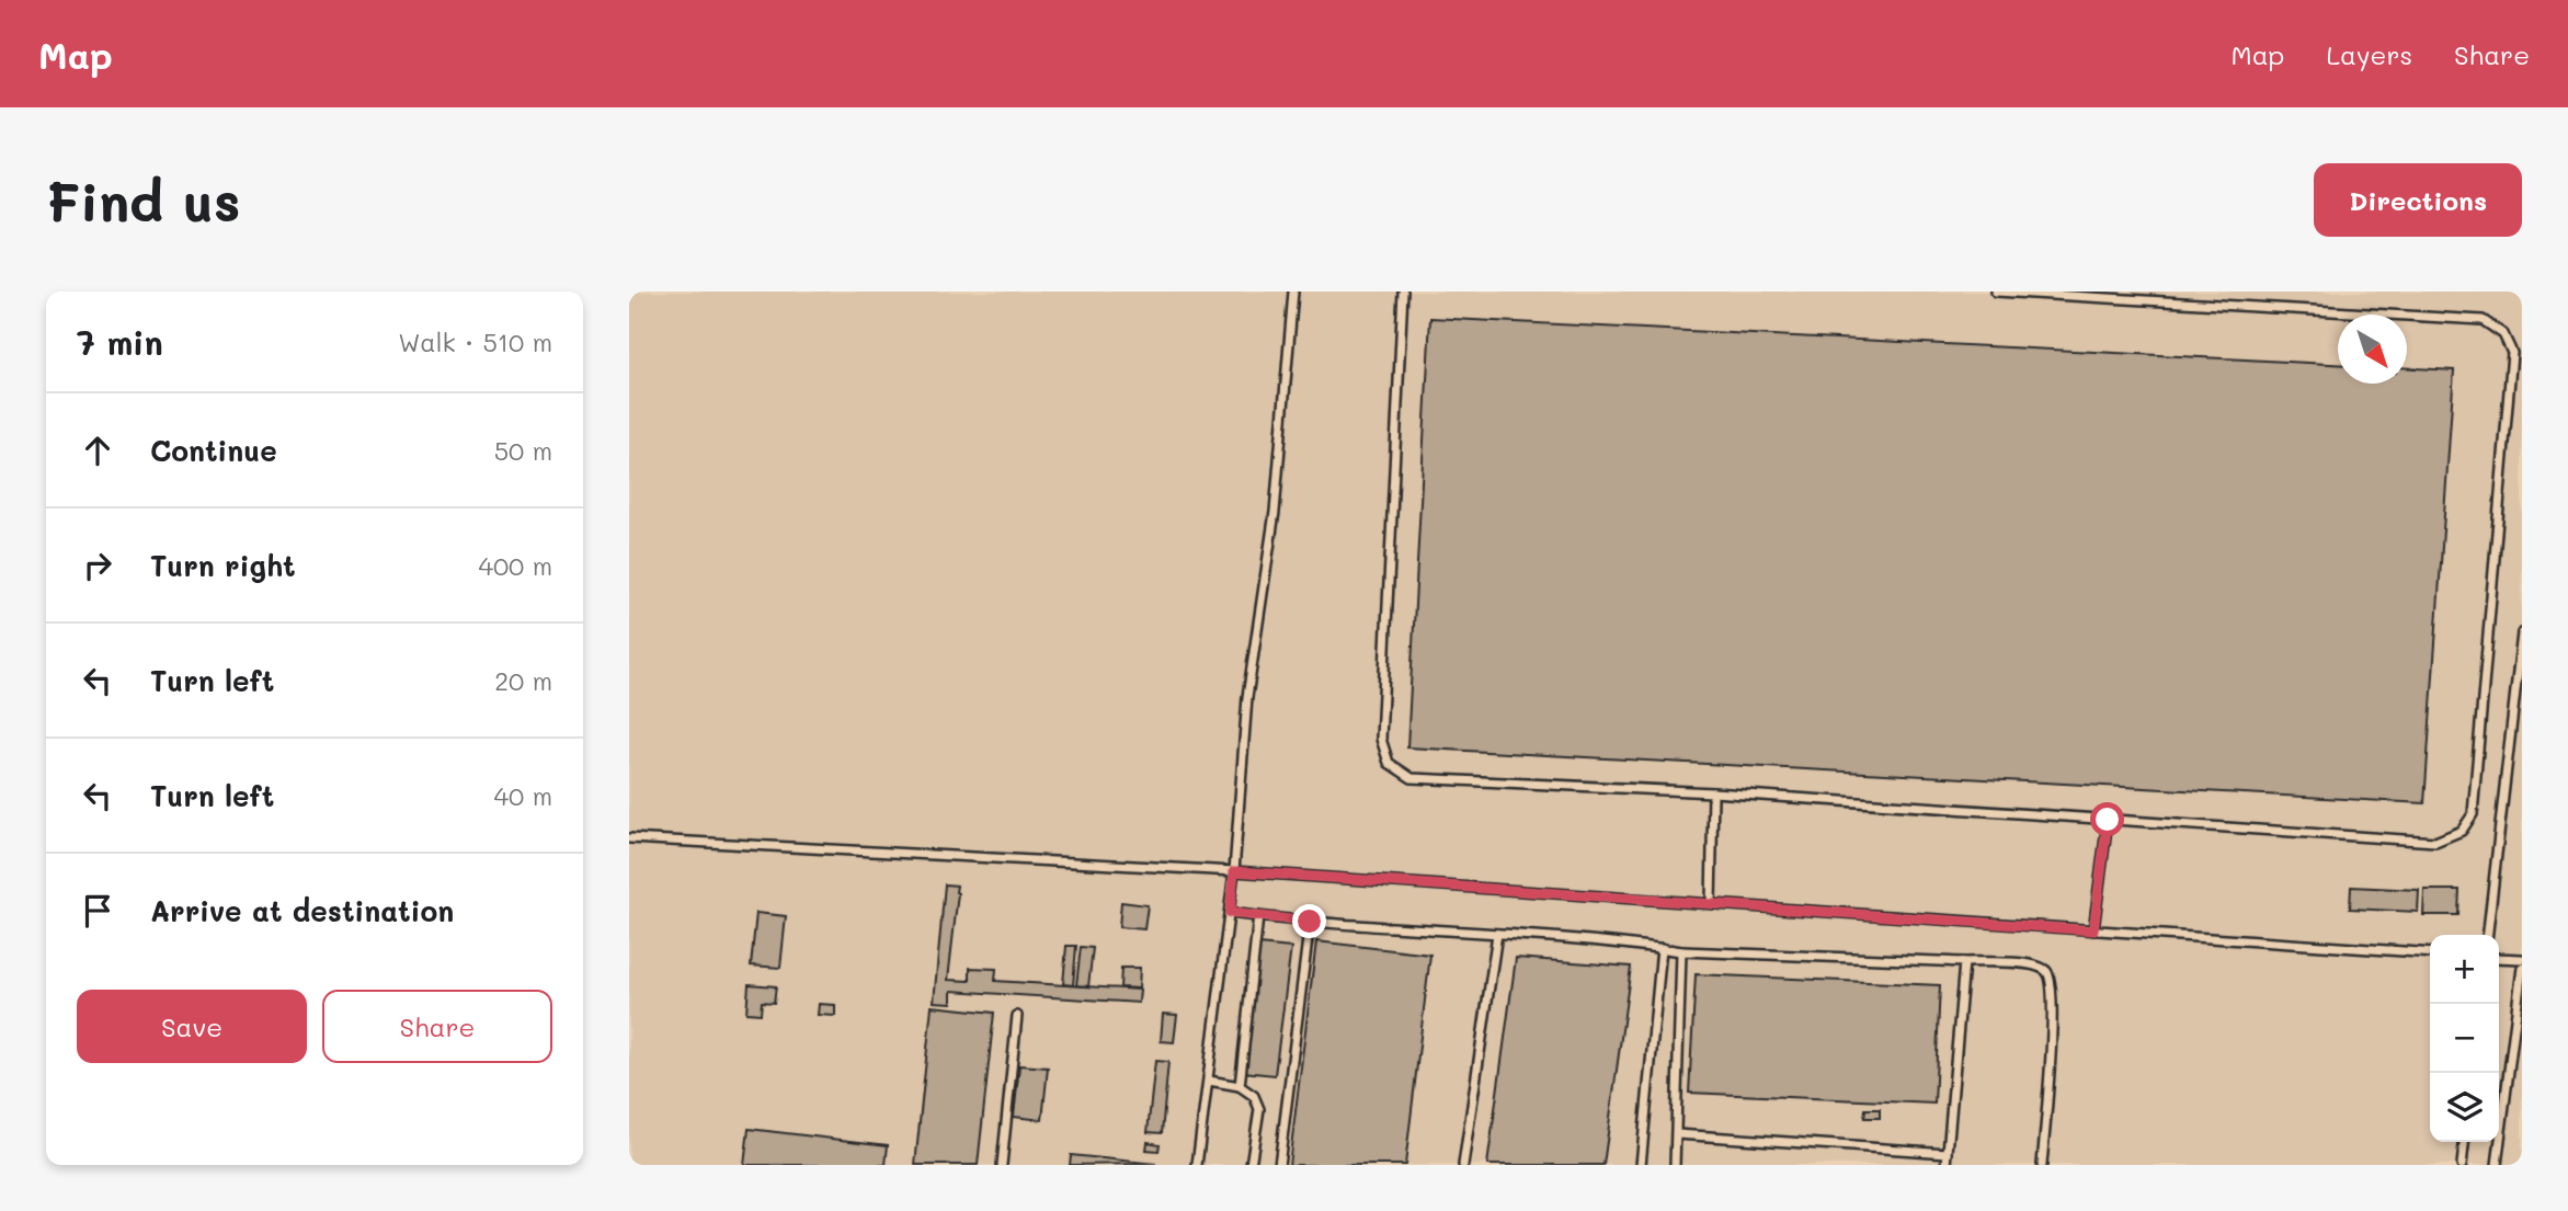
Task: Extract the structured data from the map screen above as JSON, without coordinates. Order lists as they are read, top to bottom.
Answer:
{
  "north": "bottom right",
  "page": {
    "header": "Map",
    "nav": ["Map", "Layers", "Share"],
    "buttons": [
      "Directions",
      ["Save", "Share"]
    ],
    "title": "Find us",
    "heading": ["7 min", "Walk · 510 m"],
    "list": [
      ["Continue", "50 m"],
      ["Turn right", "400 m"],
      ["Turn left", "20 m"],
      ["Turn left", "40 m"],
      "Arrive at destination"
    ],
    "map_buttons": ["+", "−"]
  }
}
